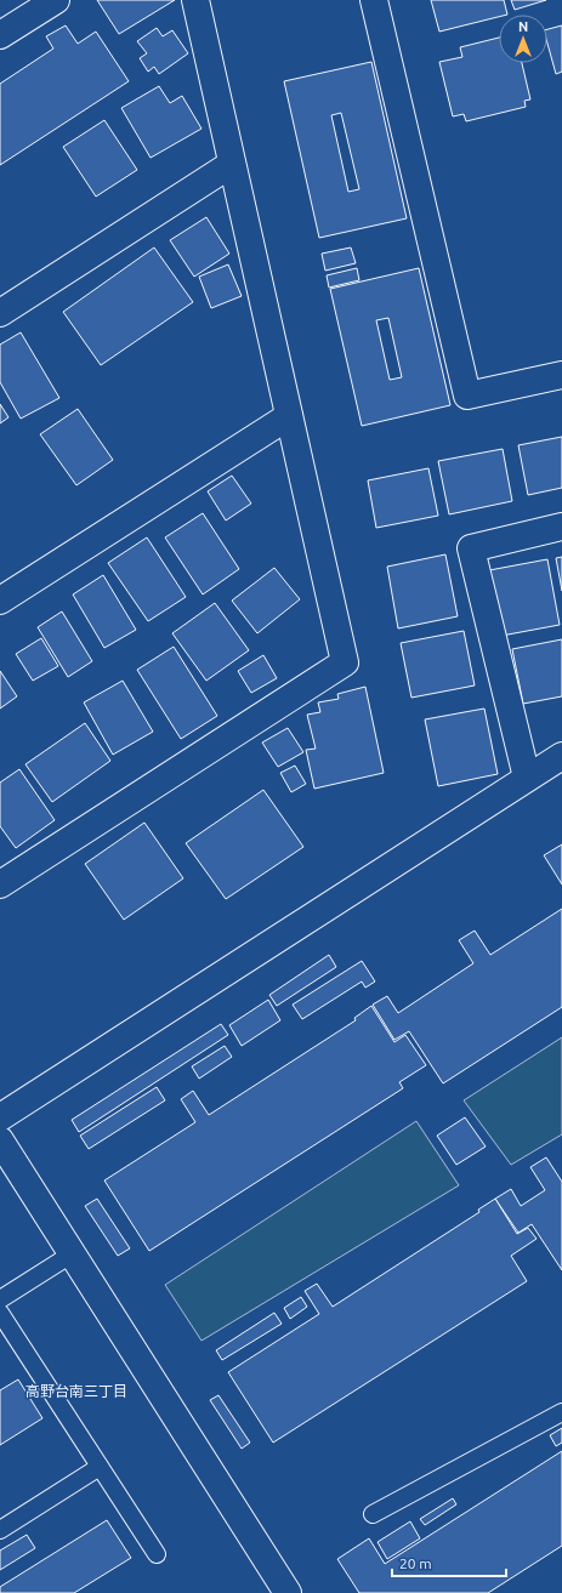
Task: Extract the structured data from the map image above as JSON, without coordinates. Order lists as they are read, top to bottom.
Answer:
{
  "districts": ["高野台南三丁目"],
  "scale_bar": "20 m",
  "north": "top"
}
